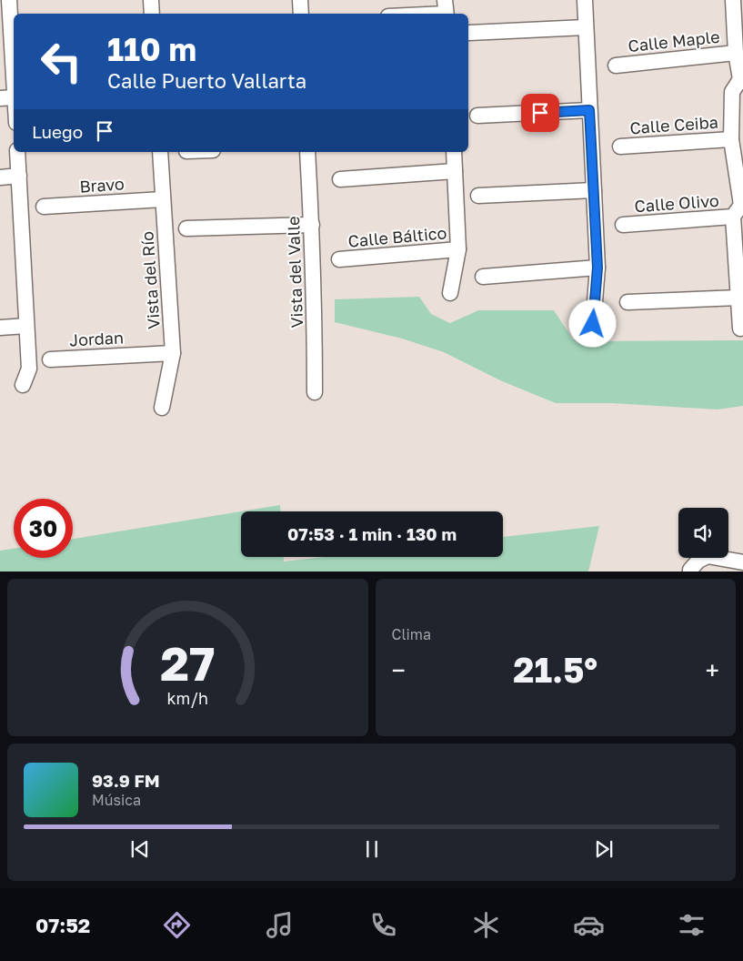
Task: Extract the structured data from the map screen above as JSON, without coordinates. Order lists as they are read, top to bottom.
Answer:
{
  "streets": {
    "street": [
      "Calle Maple",
      "Calle Ceiba",
      "Bravo",
      "Calle Olivo",
      "Calle Báltico",
      "Vista del Valle",
      "Vista del Río",
      "Jordan"
    ]
  },
  "crossings": [
    ["Bravo", "Vista del Río"],
    ["Vista del Río", "Jordan"]
  ],
  "page": {
    "turn": ["110 m", "Calle Puerto Vallarta"],
    "then": "Luego",
    "limit": "30",
    "trip": "07:53 · 1 min · 130 m",
    "tile": "Clima",
    "heat": ["−", "21.5°", "+"],
    "song": ["93.9 FM", "Música"],
    "tabs": "07:52",
    "gauge": ["27", "km/h"]
  }
}
